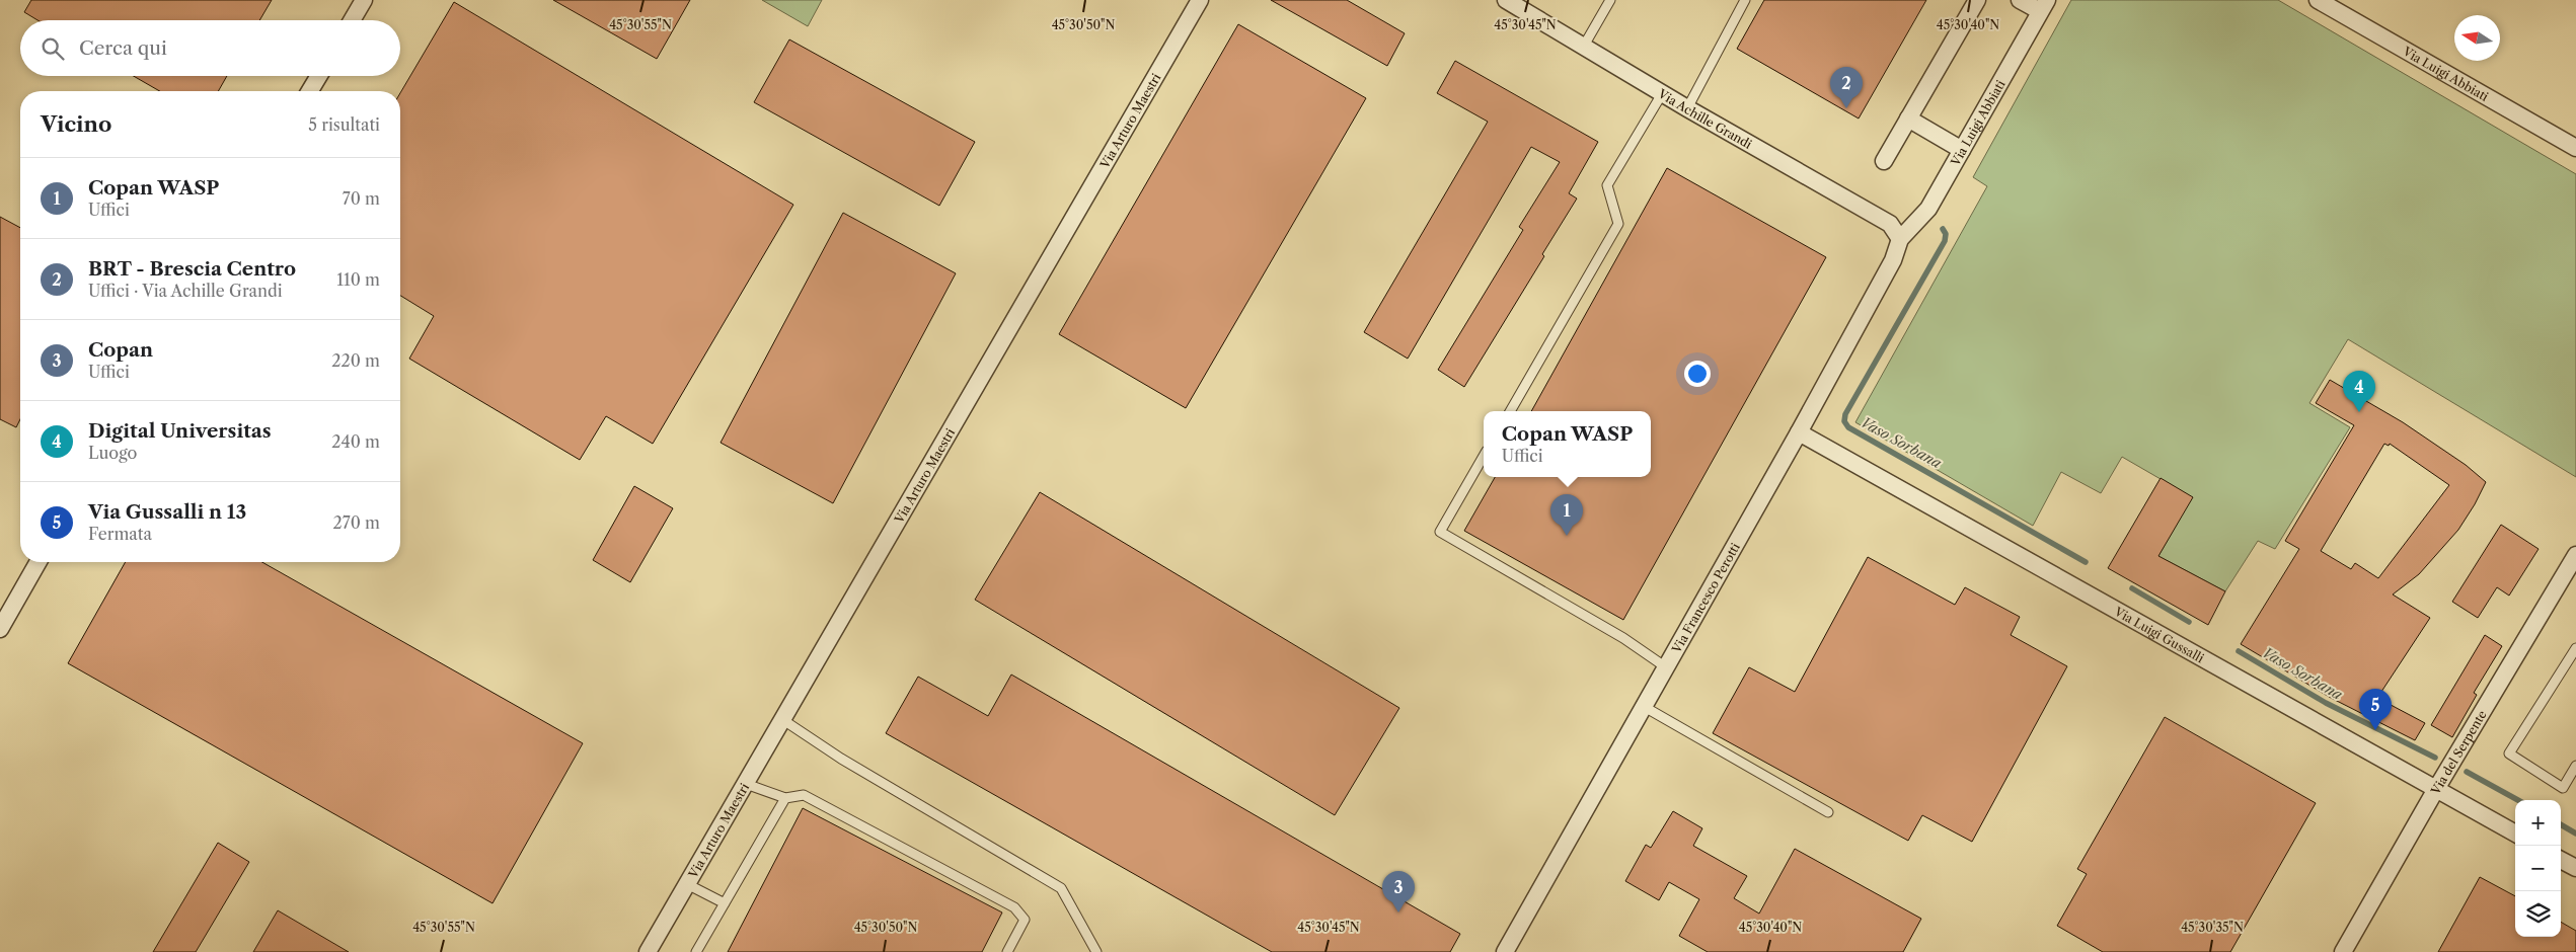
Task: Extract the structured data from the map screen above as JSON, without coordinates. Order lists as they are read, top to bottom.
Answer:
{
  "streets": {
    "street": [
      "Via Luigi Abbiati",
      "Via Achille Grandi",
      "Via Arturo Maestri",
      "Via Francesco Perotti",
      "Via Luigi Gussalli",
      "Via del Serpente"
    ]
  },
  "crossings": [
    ["Via Luigi Abbiati", "Via Achille Grandi"],
    ["Via Luigi Abbiati", "Via Francesco Perotti"],
    ["Via Achille Grandi", "Via Francesco Perotti"],
    ["Via Francesco Perotti", "Via Luigi Gussalli"],
    ["Via Luigi Gussalli", "Via del Serpente"]
  ],
  "water": ["Vaso Sorbana"],
  "north": "left",
  "page": {
    "search": "Cerca qui",
    "pins": [
      "2",
      "4",
      "1",
      "5",
      "3"
    ],
    "heading": ["Vicino", "5 risultati"],
    "list": [
      {
        "mark": "1",
        "name": "Copan WASP",
        "note": "Uffici",
        "value": "70 m"
      },
      {
        "mark": "2",
        "name": "BRT - Brescia Centro",
        "note": "Uffici · Via Achille Grandi",
        "value": "110 m"
      },
      {
        "mark": "3",
        "name": "Copan",
        "note": "Uffici",
        "value": "220 m"
      },
      {
        "mark": "4",
        "name": "Digital Universitas",
        "note": "Luogo",
        "value": "240 m"
      },
      {
        "mark": "5",
        "name": "Via Gussalli n 13",
        "note": "Fermata",
        "value": "270 m"
      }
    ],
    "popup": ["Copan WASP", "Uffici"],
    "map_buttons": ["+", "−"]
  },
  "coordinates": [
    "45°30'55\"N",
    "45°30'50\"N",
    "45°30'45\"N",
    "45°30'40\"N",
    "45°30'35\"N"
  ]
}
